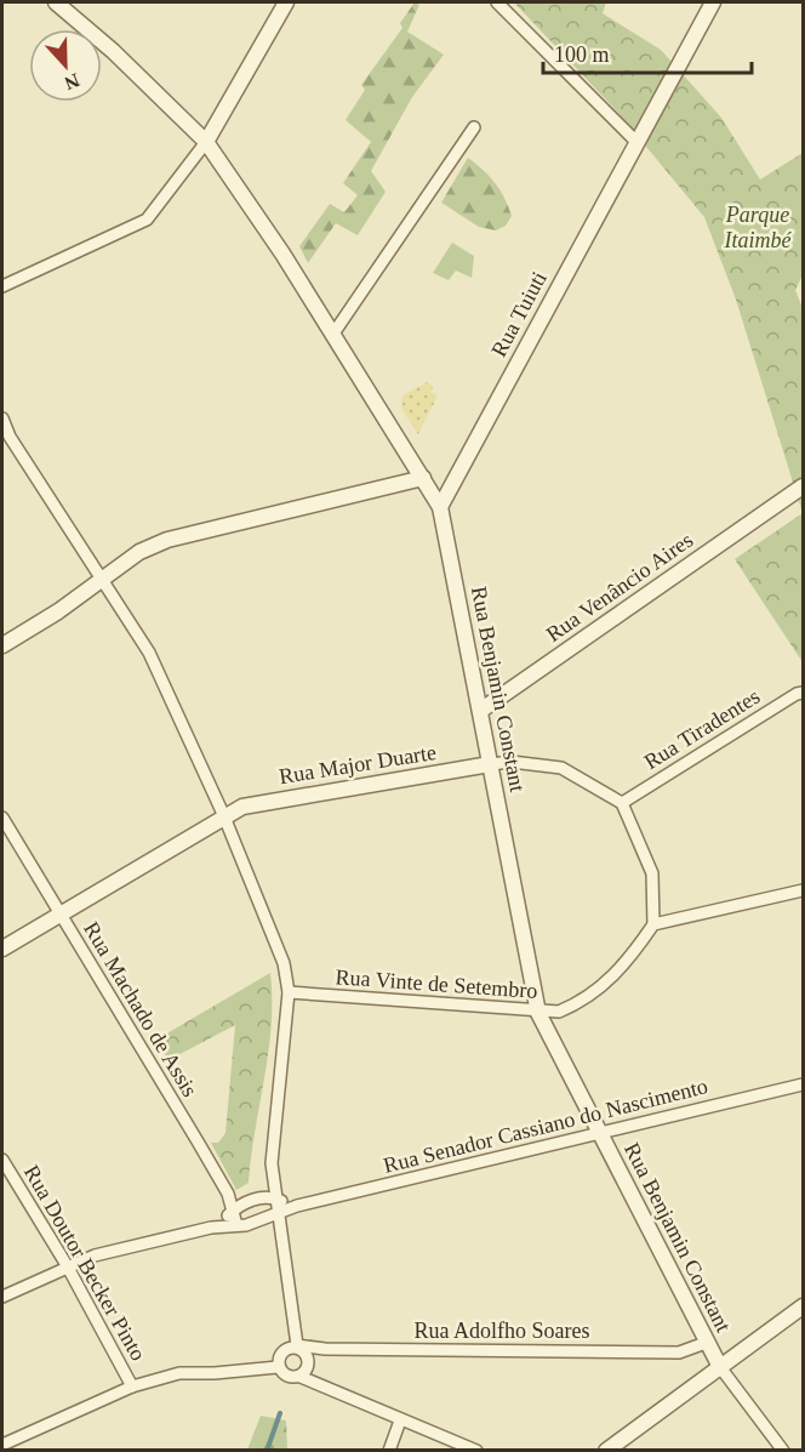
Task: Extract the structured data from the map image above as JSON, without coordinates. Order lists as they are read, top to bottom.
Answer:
{
  "streets": {
    "street": [
      "Rua Tuiuti",
      "Rua Venâncio Aires",
      "Rua Benjamin Constant",
      "Rua Tiradentes",
      "Rua Major Duarte",
      "Rua Vinte de Setembro",
      "Rua Machado de Assis",
      "Rua Senador Cassiano do Nascimento",
      "Rua Doutor Becker Pinto",
      "Rua Adolfho Soares"
    ]
  },
  "crossings": [
    ["Rua Tuiuti", "Rua Benjamin Constant"],
    ["Rua Venâncio Aires", "Rua Benjamin Constant"],
    ["Rua Benjamin Constant", "Rua Major Duarte"],
    ["Rua Benjamin Constant", "Rua Vinte de Setembro"],
    ["Rua Benjamin Constant", "Rua Senador Cassiano do Nascimento"],
    ["Rua Benjamin Constant", "Rua Adolfho Soares"],
    ["Rua Tiradentes", "Rua Major Duarte"],
    ["Rua Major Duarte", "Rua Machado de Assis"],
    ["Rua Machado de Assis", "Rua Senador Cassiano do Nascimento"],
    ["Rua Senador Cassiano do Nascimento", "Rua Doutor Becker Pinto"]
  ],
  "parks": ["Parque Itaimbé"],
  "scale_bar": "100 m",
  "north": "bottom"
}
